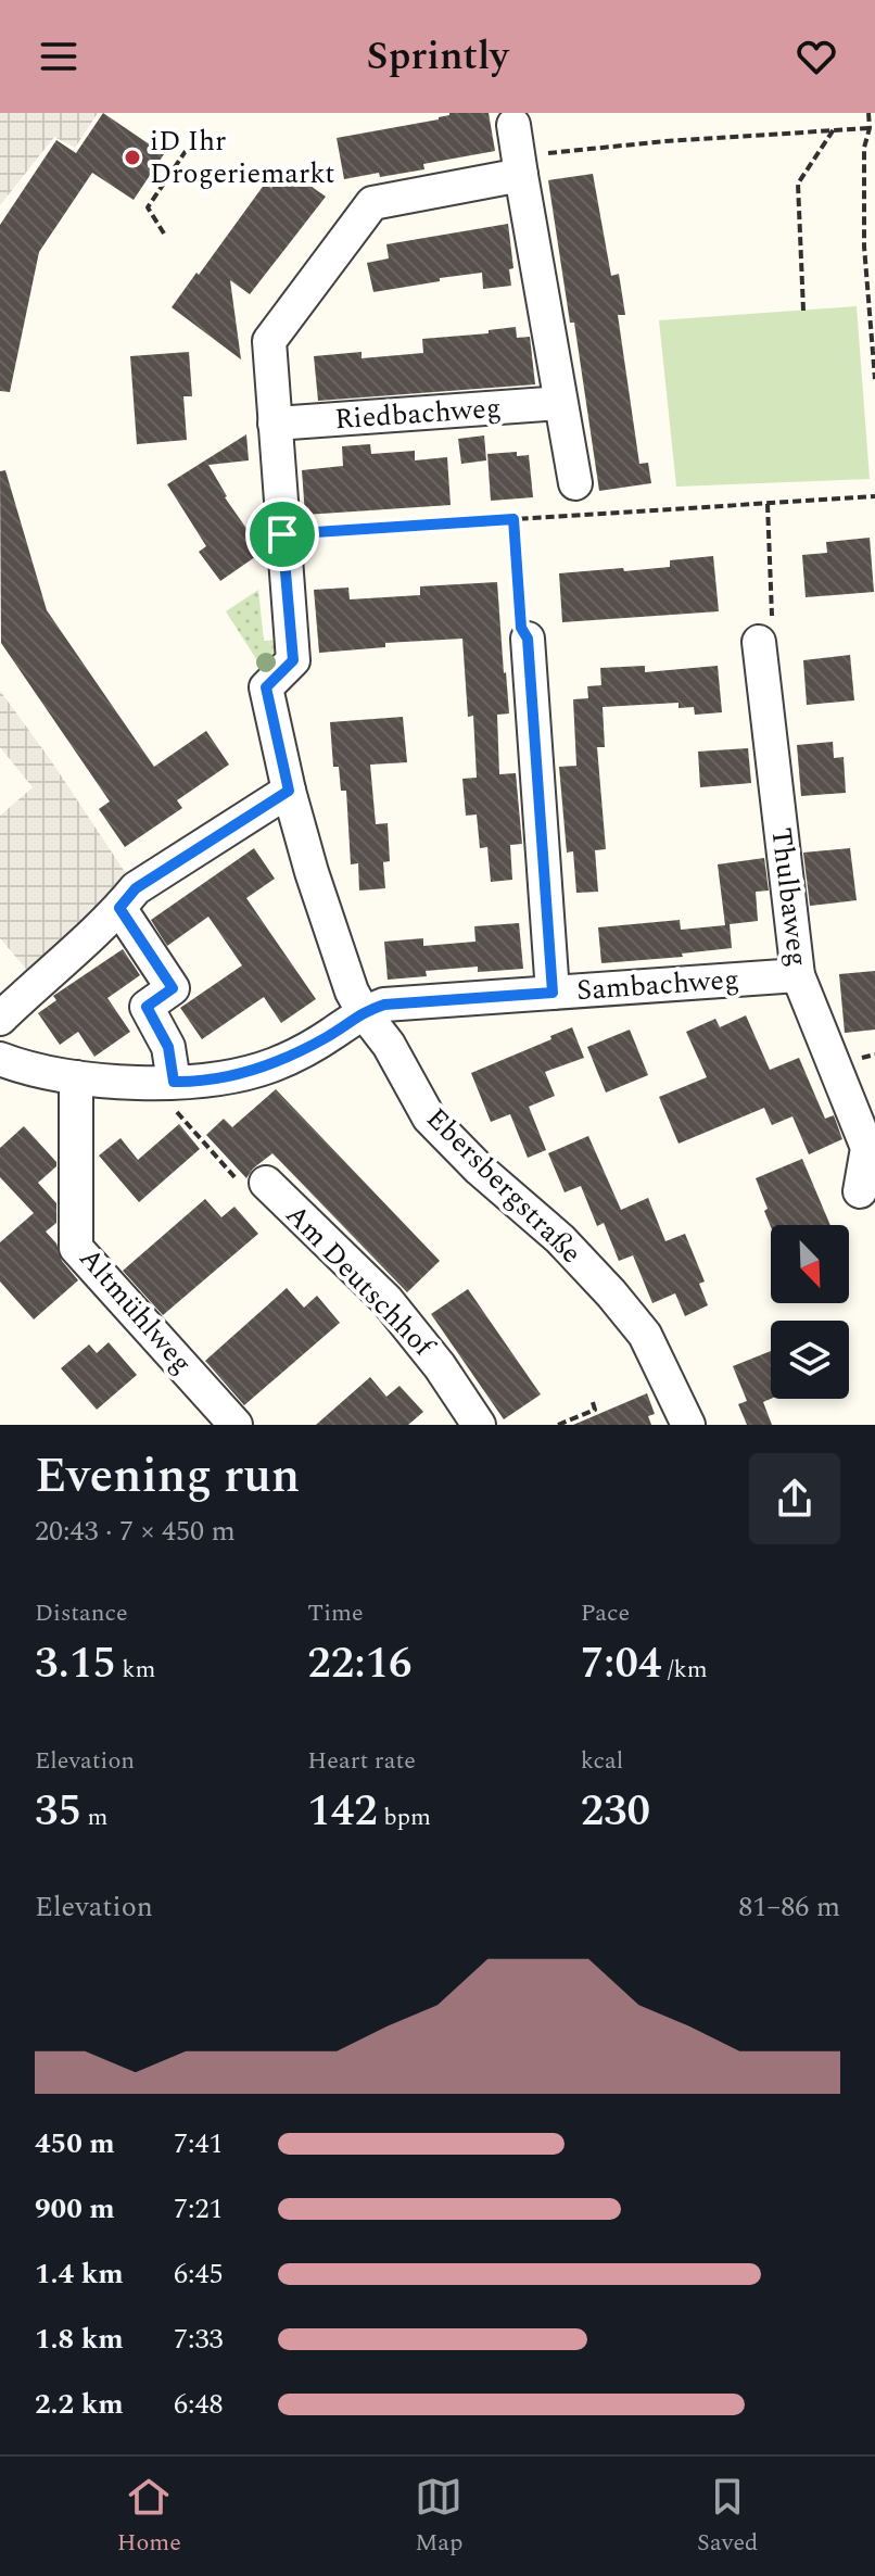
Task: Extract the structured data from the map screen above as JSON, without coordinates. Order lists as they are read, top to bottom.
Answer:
{
  "streets": {
    "street": [
      "Riedbachweg",
      "Thulbaweg",
      "Sambachweg",
      "Ebersbergstraße",
      "Am Deutschhof",
      "Altmühlweg"
    ]
  },
  "crossings": [
    ["Thulbaweg", "Sambachweg"],
    ["Sambachweg", "Ebersbergstraße"]
  ],
  "places": ["iD Ihr Drogeriemarkt"],
  "north": "bottom right",
  "page": {
    "header": "Sprintly",
    "heading": ["Evening run", "20:43 · 7 × 450 m"],
    "stats": [
      ["Distance", "3.15 km"],
      ["Time", "22:16"],
      ["Pace", "7:04 /km"],
      ["Elevation", "35 m"],
      ["Heart rate", "142 bpm"],
      ["kcal", "230"]
    ],
    "chart": ["Elevation", "81–86 m"],
    "list": [
      {
        "name": "450 m",
        "note": "7:41"
      },
      {
        "name": "900 m",
        "note": "7:21"
      },
      {
        "name": "1.4 km",
        "note": "6:45"
      },
      {
        "name": "1.8 km",
        "note": "7:33"
      },
      {
        "name": "2.2 km",
        "note": "6:48"
      }
    ],
    "tabs": ["Home", "Map", "Saved"]
  }
}
